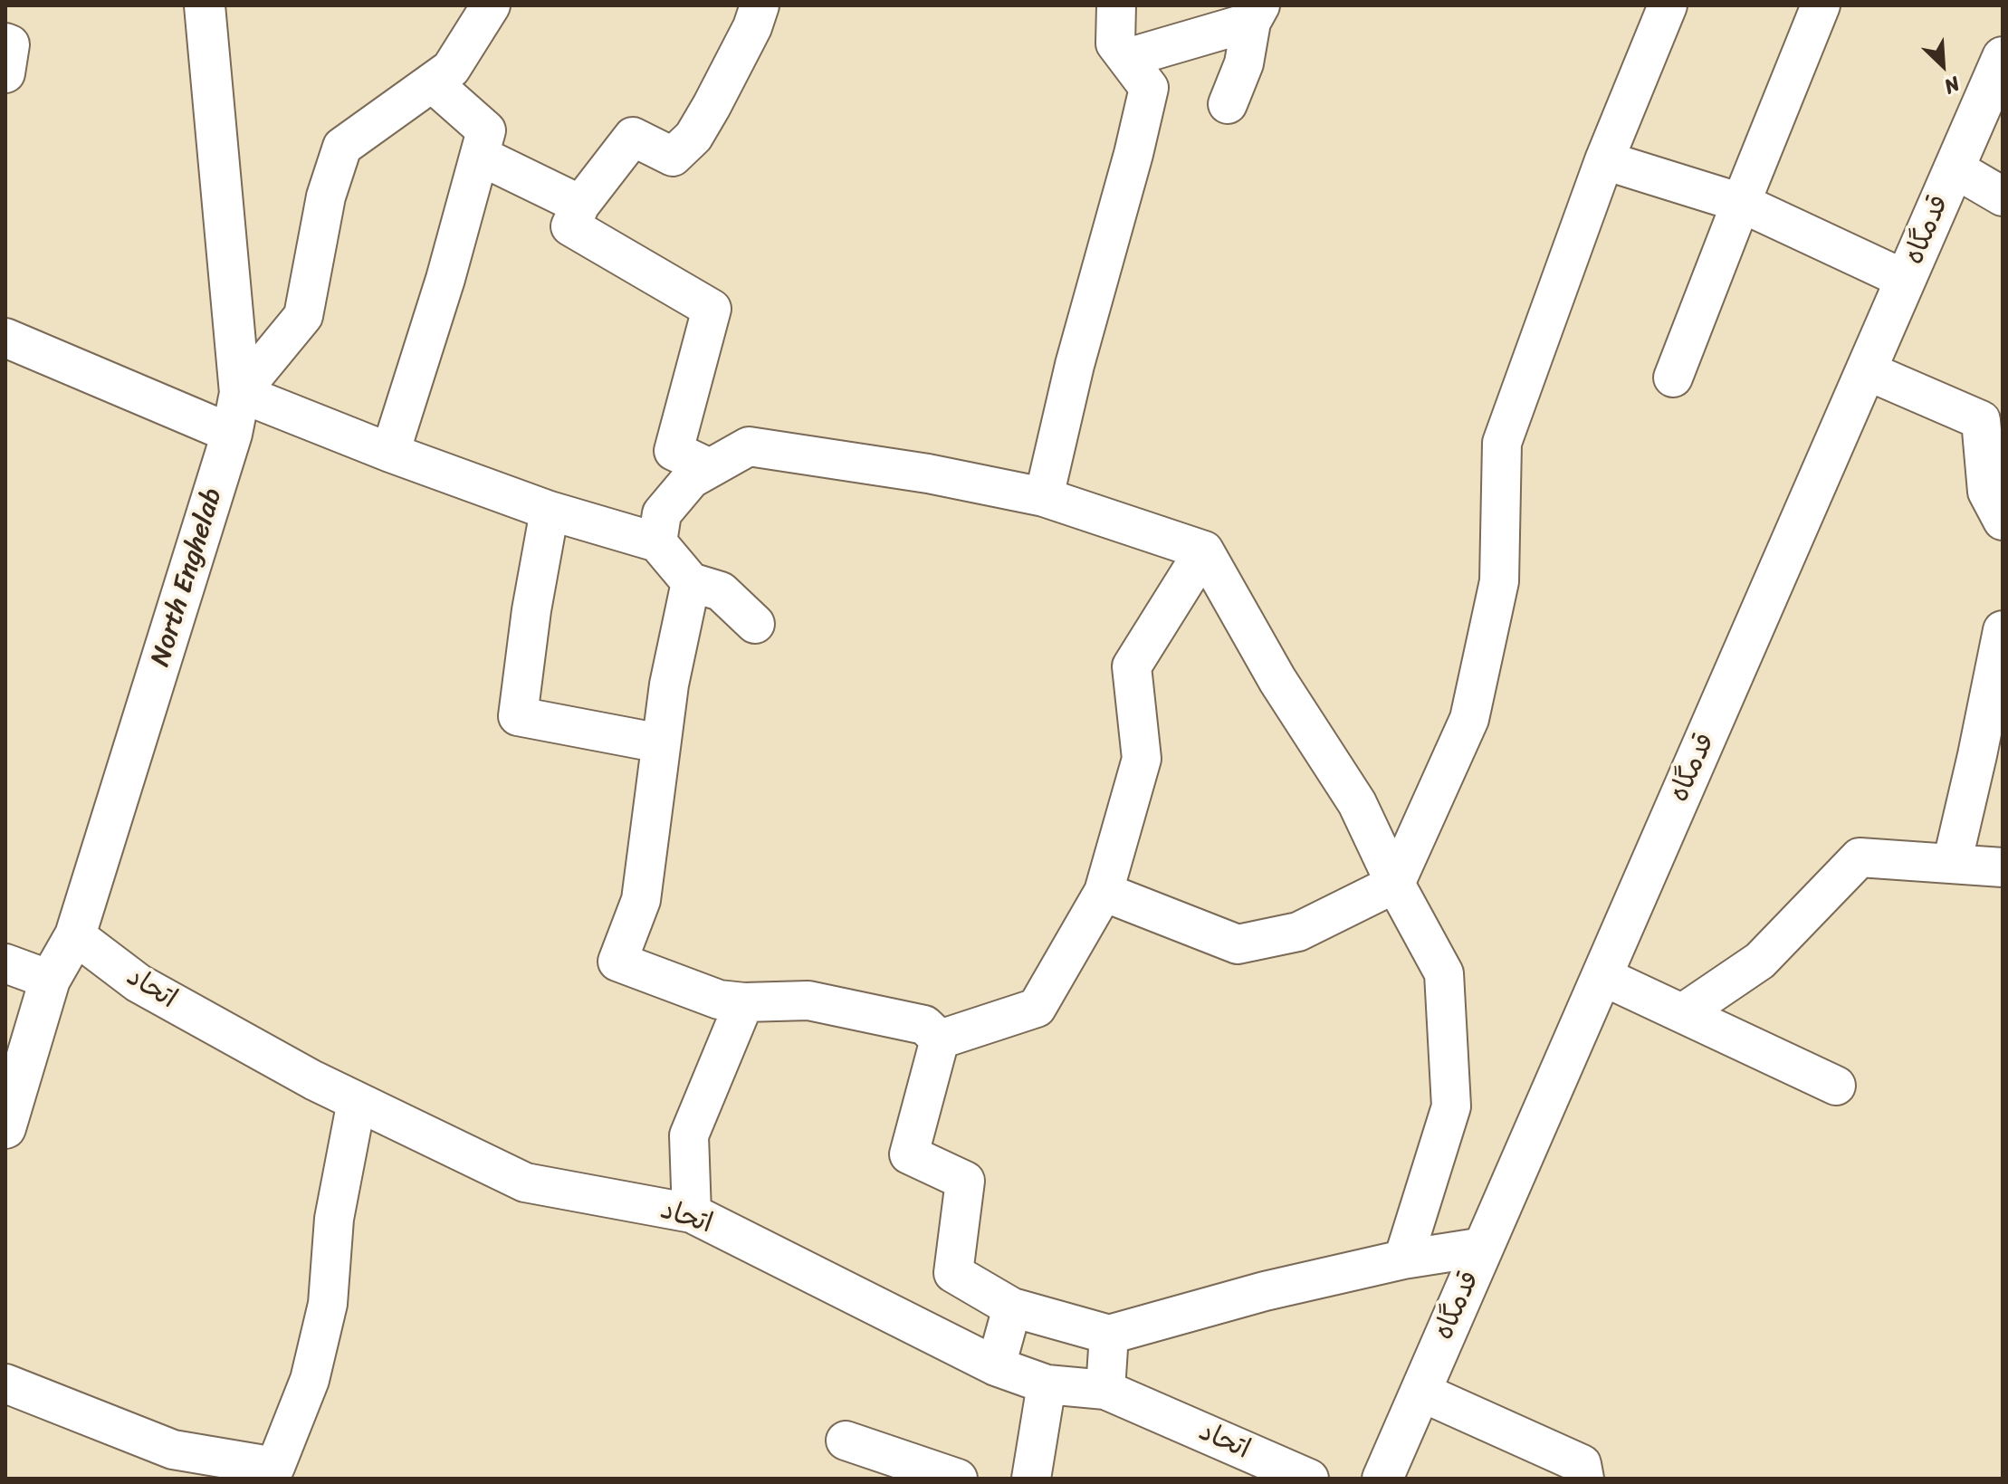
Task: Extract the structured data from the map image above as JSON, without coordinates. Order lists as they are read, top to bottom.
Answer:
{
  "streets": {
    "main road": ["قدمگاه", "North Enghelab"],
    "street": ["اتحاد"]
  },
  "crossings": [
    ["North Enghelab", "اتحاد"]
  ],
  "north": "bottom right"
}
